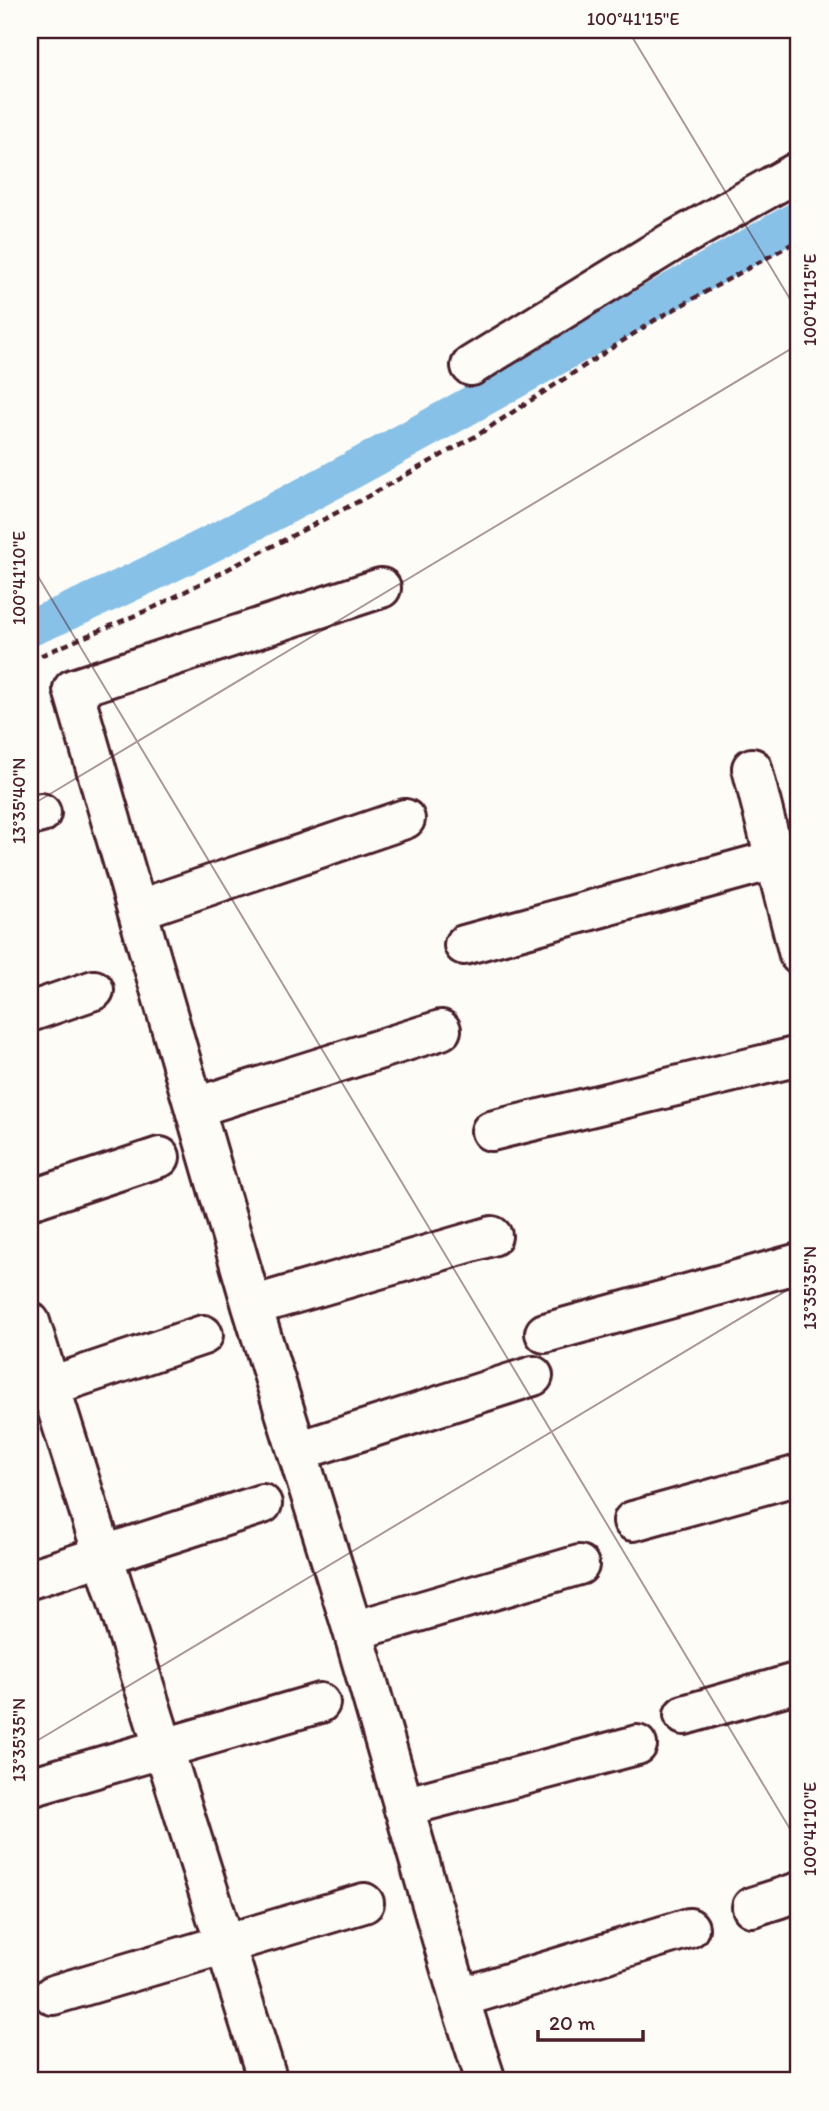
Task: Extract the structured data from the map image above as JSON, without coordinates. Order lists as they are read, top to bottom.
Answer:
{
  "scale_bar": "20 m",
  "coordinates": [
    "100°41'15\"E",
    "100°41'10\"E",
    "13°35'40\"N",
    "13°35'35\"N"
  ]
}
